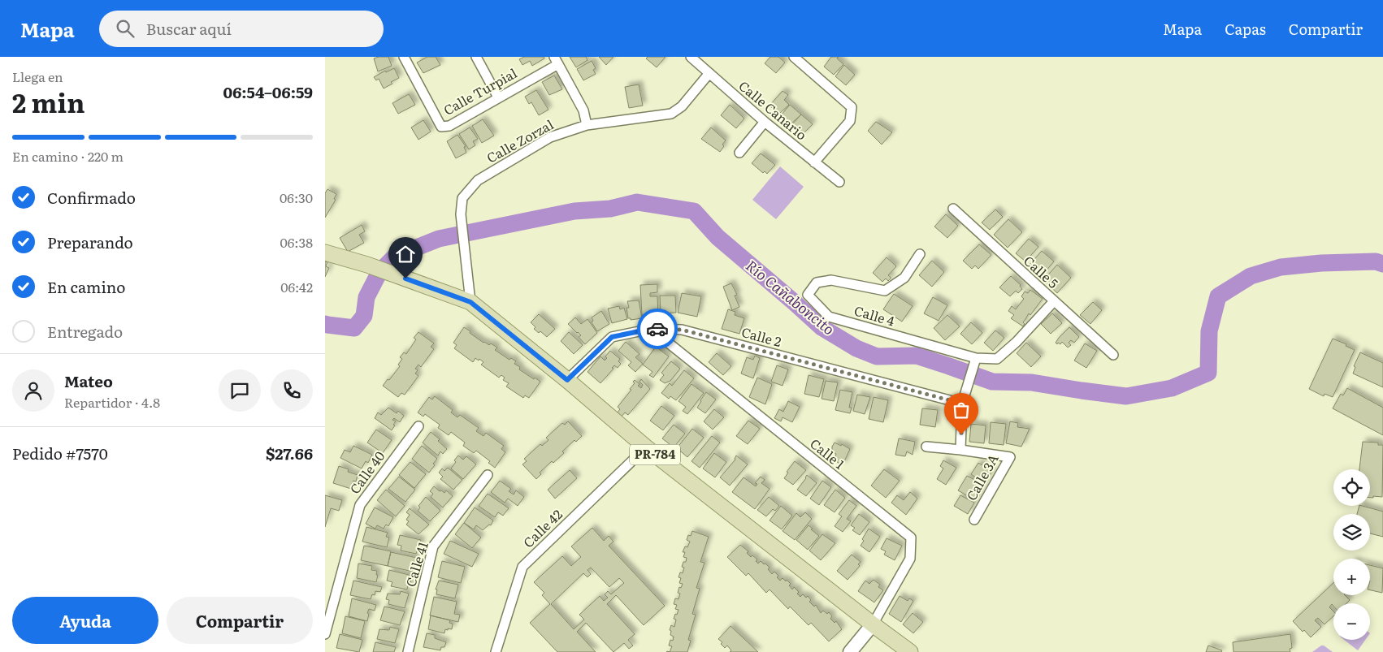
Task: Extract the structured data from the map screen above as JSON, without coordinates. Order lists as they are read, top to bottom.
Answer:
{
  "streets": {
    "main road": ["PR-784"],
    "street": [
      "Calle Turpial",
      "Calle Canario",
      "Calle Zorzal",
      "Calle 5",
      "Calle 4",
      "Calle 2",
      "Calle 1",
      "Calle 40",
      "Calle 3A",
      "Calle 42",
      "Calle 41"
    ]
  },
  "crossings": [
    ["Calle Canario", "Calle Zorzal"],
    ["Calle Zorzal", "PR-784"],
    ["Calle 5", "Calle 4"],
    ["Calle 2", "Calle 1"],
    ["Calle 2", "PR-784"],
    ["Calle 1", "PR-784"],
    ["PR-784", "Calle 42"]
  ],
  "water": ["Río Cañaboncito"],
  "page": {
    "header": "Mapa",
    "search": "Buscar aquí",
    "nav": ["Mapa", "Capas", "Compartir"],
    "heading": ["2 min", "Llega en", "06:54–06:59"],
    "panel": [
      "Mateo",
      "Repartidor · 4.8",
      "Pedido #7570",
      "$27.66"
    ],
    "bar": "En camino · 220 m",
    "list": [
      ["Confirmado", "06:30"],
      ["Preparando", "06:38"],
      ["En camino", "06:42"],
      "Entregado"
    ],
    "map_buttons": ["+", "−"],
    "buttons": ["Ayuda", "Compartir"]
  }
}
